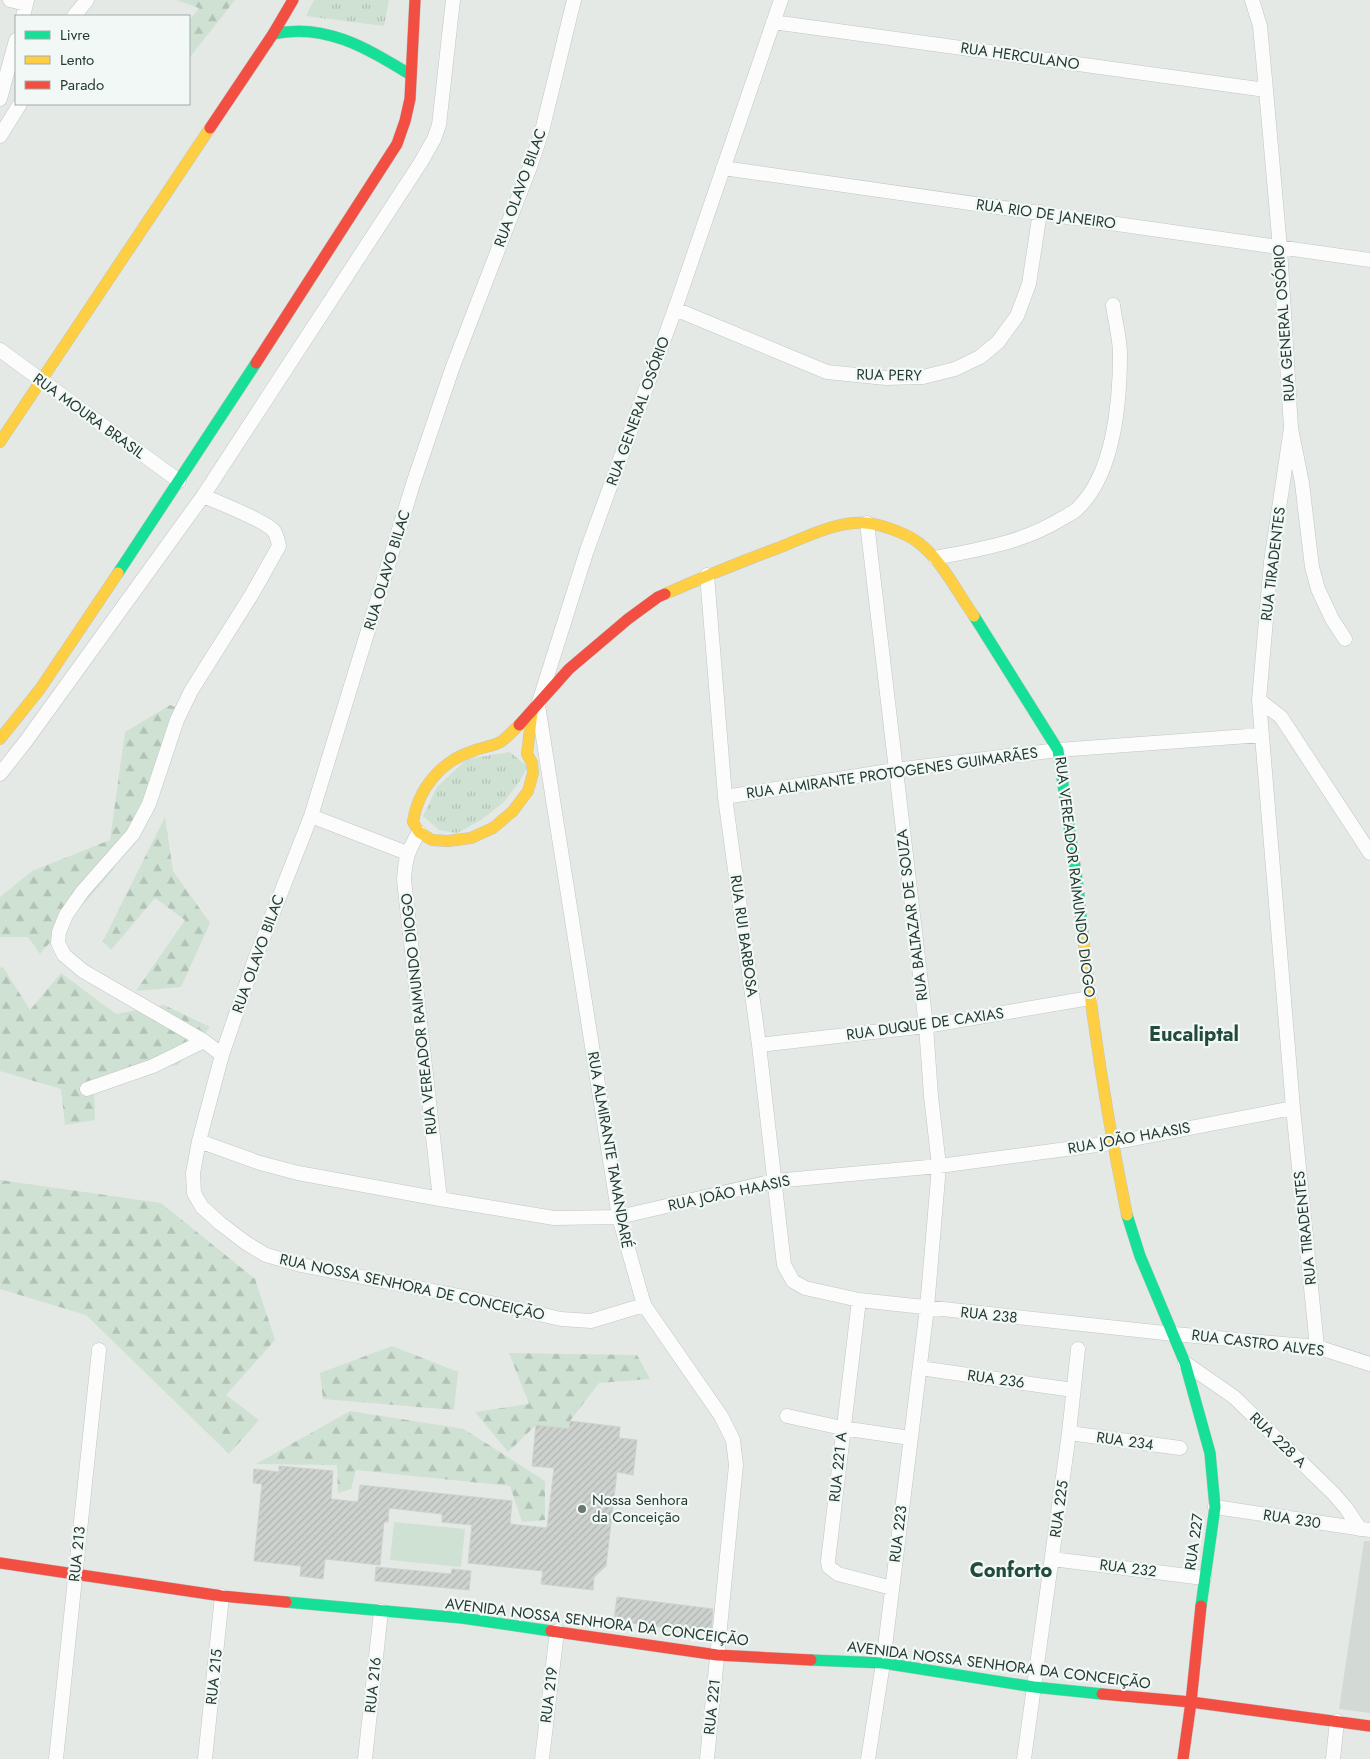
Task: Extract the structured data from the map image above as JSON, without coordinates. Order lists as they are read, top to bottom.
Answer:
{
  "streets": {
    "street": [
      "RUA HERCULANO",
      "RUA OLAVO BILAC",
      "RUA RIO DE JANEIRO",
      "RUA GENERAL OSÓRIO",
      "RUA PERY",
      "RUA MOURA BRASIL",
      "RUA TIRADENTES",
      "RUA ALMIRANTE PROTOGENES GUIMARÃES",
      "RUA VEREADOR RAIMUNDO DIOGO",
      "RUA BALTAZAR DE SOUZA",
      "RUA RUI BARBOSA",
      "RUA DUQUE DE CAXIAS",
      "RUA JOÃO HAASIS",
      "RUA ALMIRANTE TAMANDARÉ",
      "RUA NOSSA SENHORA DE CONCEIÇÃO",
      "RUA 238",
      "RUA CASTRO ALVES",
      "RUA 236",
      "RUA 228 A",
      "RUA 234",
      "RUA 221 A",
      "RUA 225",
      "RUA 230",
      "RUA 223",
      "RUA 227",
      "RUA 213",
      "RUA 232",
      "AVENIDA NOSSA SENHORA DA CONCEIÇÃO",
      "RUA 215",
      "RUA 216",
      "RUA 219",
      "RUA 221"
    ]
  },
  "crossings": [
    ["RUA HERCULANO", "RUA GENERAL OSÓRIO"],
    ["RUA OLAVO BILAC", "RUA JOÃO HAASIS"],
    ["RUA OLAVO BILAC", "RUA NOSSA SENHORA DE CONCEIÇÃO"],
    ["RUA RIO DE JANEIRO", "RUA GENERAL OSÓRIO"],
    ["RUA RIO DE JANEIRO", "RUA PERY"],
    ["RUA GENERAL OSÓRIO", "RUA PERY"],
    ["RUA GENERAL OSÓRIO", "RUA TIRADENTES"],
    ["RUA GENERAL OSÓRIO", "RUA VEREADOR RAIMUNDO DIOGO"],
    ["RUA GENERAL OSÓRIO", "RUA ALMIRANTE TAMANDARÉ"],
    ["RUA TIRADENTES", "RUA ALMIRANTE PROTOGENES GUIMARÃES"],
    ["RUA TIRADENTES", "RUA JOÃO HAASIS"],
    ["RUA TIRADENTES", "RUA CASTRO ALVES"],
    ["RUA ALMIRANTE PROTOGENES GUIMARÃES", "RUA VEREADOR RAIMUNDO DIOGO"],
    ["RUA ALMIRANTE PROTOGENES GUIMARÃES", "RUA BALTAZAR DE SOUZA"],
    ["RUA ALMIRANTE PROTOGENES GUIMARÃES", "RUA RUI BARBOSA"],
    ["RUA VEREADOR RAIMUNDO DIOGO", "RUA BALTAZAR DE SOUZA"],
    ["RUA VEREADOR RAIMUNDO DIOGO", "RUA RUI BARBOSA"],
    ["RUA VEREADOR RAIMUNDO DIOGO", "RUA DUQUE DE CAXIAS"],
    ["RUA VEREADOR RAIMUNDO DIOGO", "RUA JOÃO HAASIS"],
    ["RUA VEREADOR RAIMUNDO DIOGO", "RUA 238"],
    ["RUA VEREADOR RAIMUNDO DIOGO", "RUA CASTRO ALVES"],
    ["RUA VEREADOR RAIMUNDO DIOGO", "RUA 227"],
    ["RUA BALTAZAR DE SOUZA", "RUA DUQUE DE CAXIAS"],
    ["RUA BALTAZAR DE SOUZA", "RUA JOÃO HAASIS"],
    ["RUA BALTAZAR DE SOUZA", "RUA 238"],
    ["RUA BALTAZAR DE SOUZA", "RUA 223"],
    ["RUA RUI BARBOSA", "RUA DUQUE DE CAXIAS"],
    ["RUA RUI BARBOSA", "RUA JOÃO HAASIS"],
    ["RUA RUI BARBOSA", "RUA 238"],
    ["RUA JOÃO HAASIS", "RUA ALMIRANTE TAMANDARÉ"],
    ["RUA JOÃO HAASIS", "RUA NOSSA SENHORA DE CONCEIÇÃO"],
    ["RUA ALMIRANTE TAMANDARÉ", "RUA NOSSA SENHORA DE CONCEIÇÃO"],
    ["RUA ALMIRANTE TAMANDARÉ", "AVENIDA NOSSA SENHORA DA CONCEIÇÃO"],
    ["RUA ALMIRANTE TAMANDARÉ", "RUA 221"],
    ["RUA 238", "RUA CASTRO ALVES"],
    ["RUA 238", "RUA 221 A"],
    ["RUA 238", "RUA 223"],
    ["RUA 238", "RUA 227"],
    ["RUA CASTRO ALVES", "RUA 227"],
    ["RUA 236", "RUA 225"],
    ["RUA 236", "RUA 223"],
    ["RUA 228 A", "RUA 230"],
    ["RUA 228 A", "RUA 227"],
    ["RUA 234", "RUA 225"],
    ["RUA 221 A", "RUA 223"],
    ["RUA 225", "RUA 232"],
    ["RUA 225", "AVENIDA NOSSA SENHORA DA CONCEIÇÃO"],
    ["RUA 230", "RUA 227"],
    ["RUA 223", "AVENIDA NOSSA SENHORA DA CONCEIÇÃO"],
    ["RUA 227", "RUA 232"],
    ["RUA 227", "AVENIDA NOSSA SENHORA DA CONCEIÇÃO"],
    ["RUA 213", "AVENIDA NOSSA SENHORA DA CONCEIÇÃO"],
    ["AVENIDA NOSSA SENHORA DA CONCEIÇÃO", "RUA 215"],
    ["AVENIDA NOSSA SENHORA DA CONCEIÇÃO", "RUA 216"],
    ["AVENIDA NOSSA SENHORA DA CONCEIÇÃO", "RUA 219"],
    ["AVENIDA NOSSA SENHORA DA CONCEIÇÃO", "RUA 221"]
  ],
  "districts": ["Eucaliptal", "Conforto"],
  "places": ["Nossa Senhora da Conceição"],
  "legend": ["Livre", "Lento", "Parado"]
}
